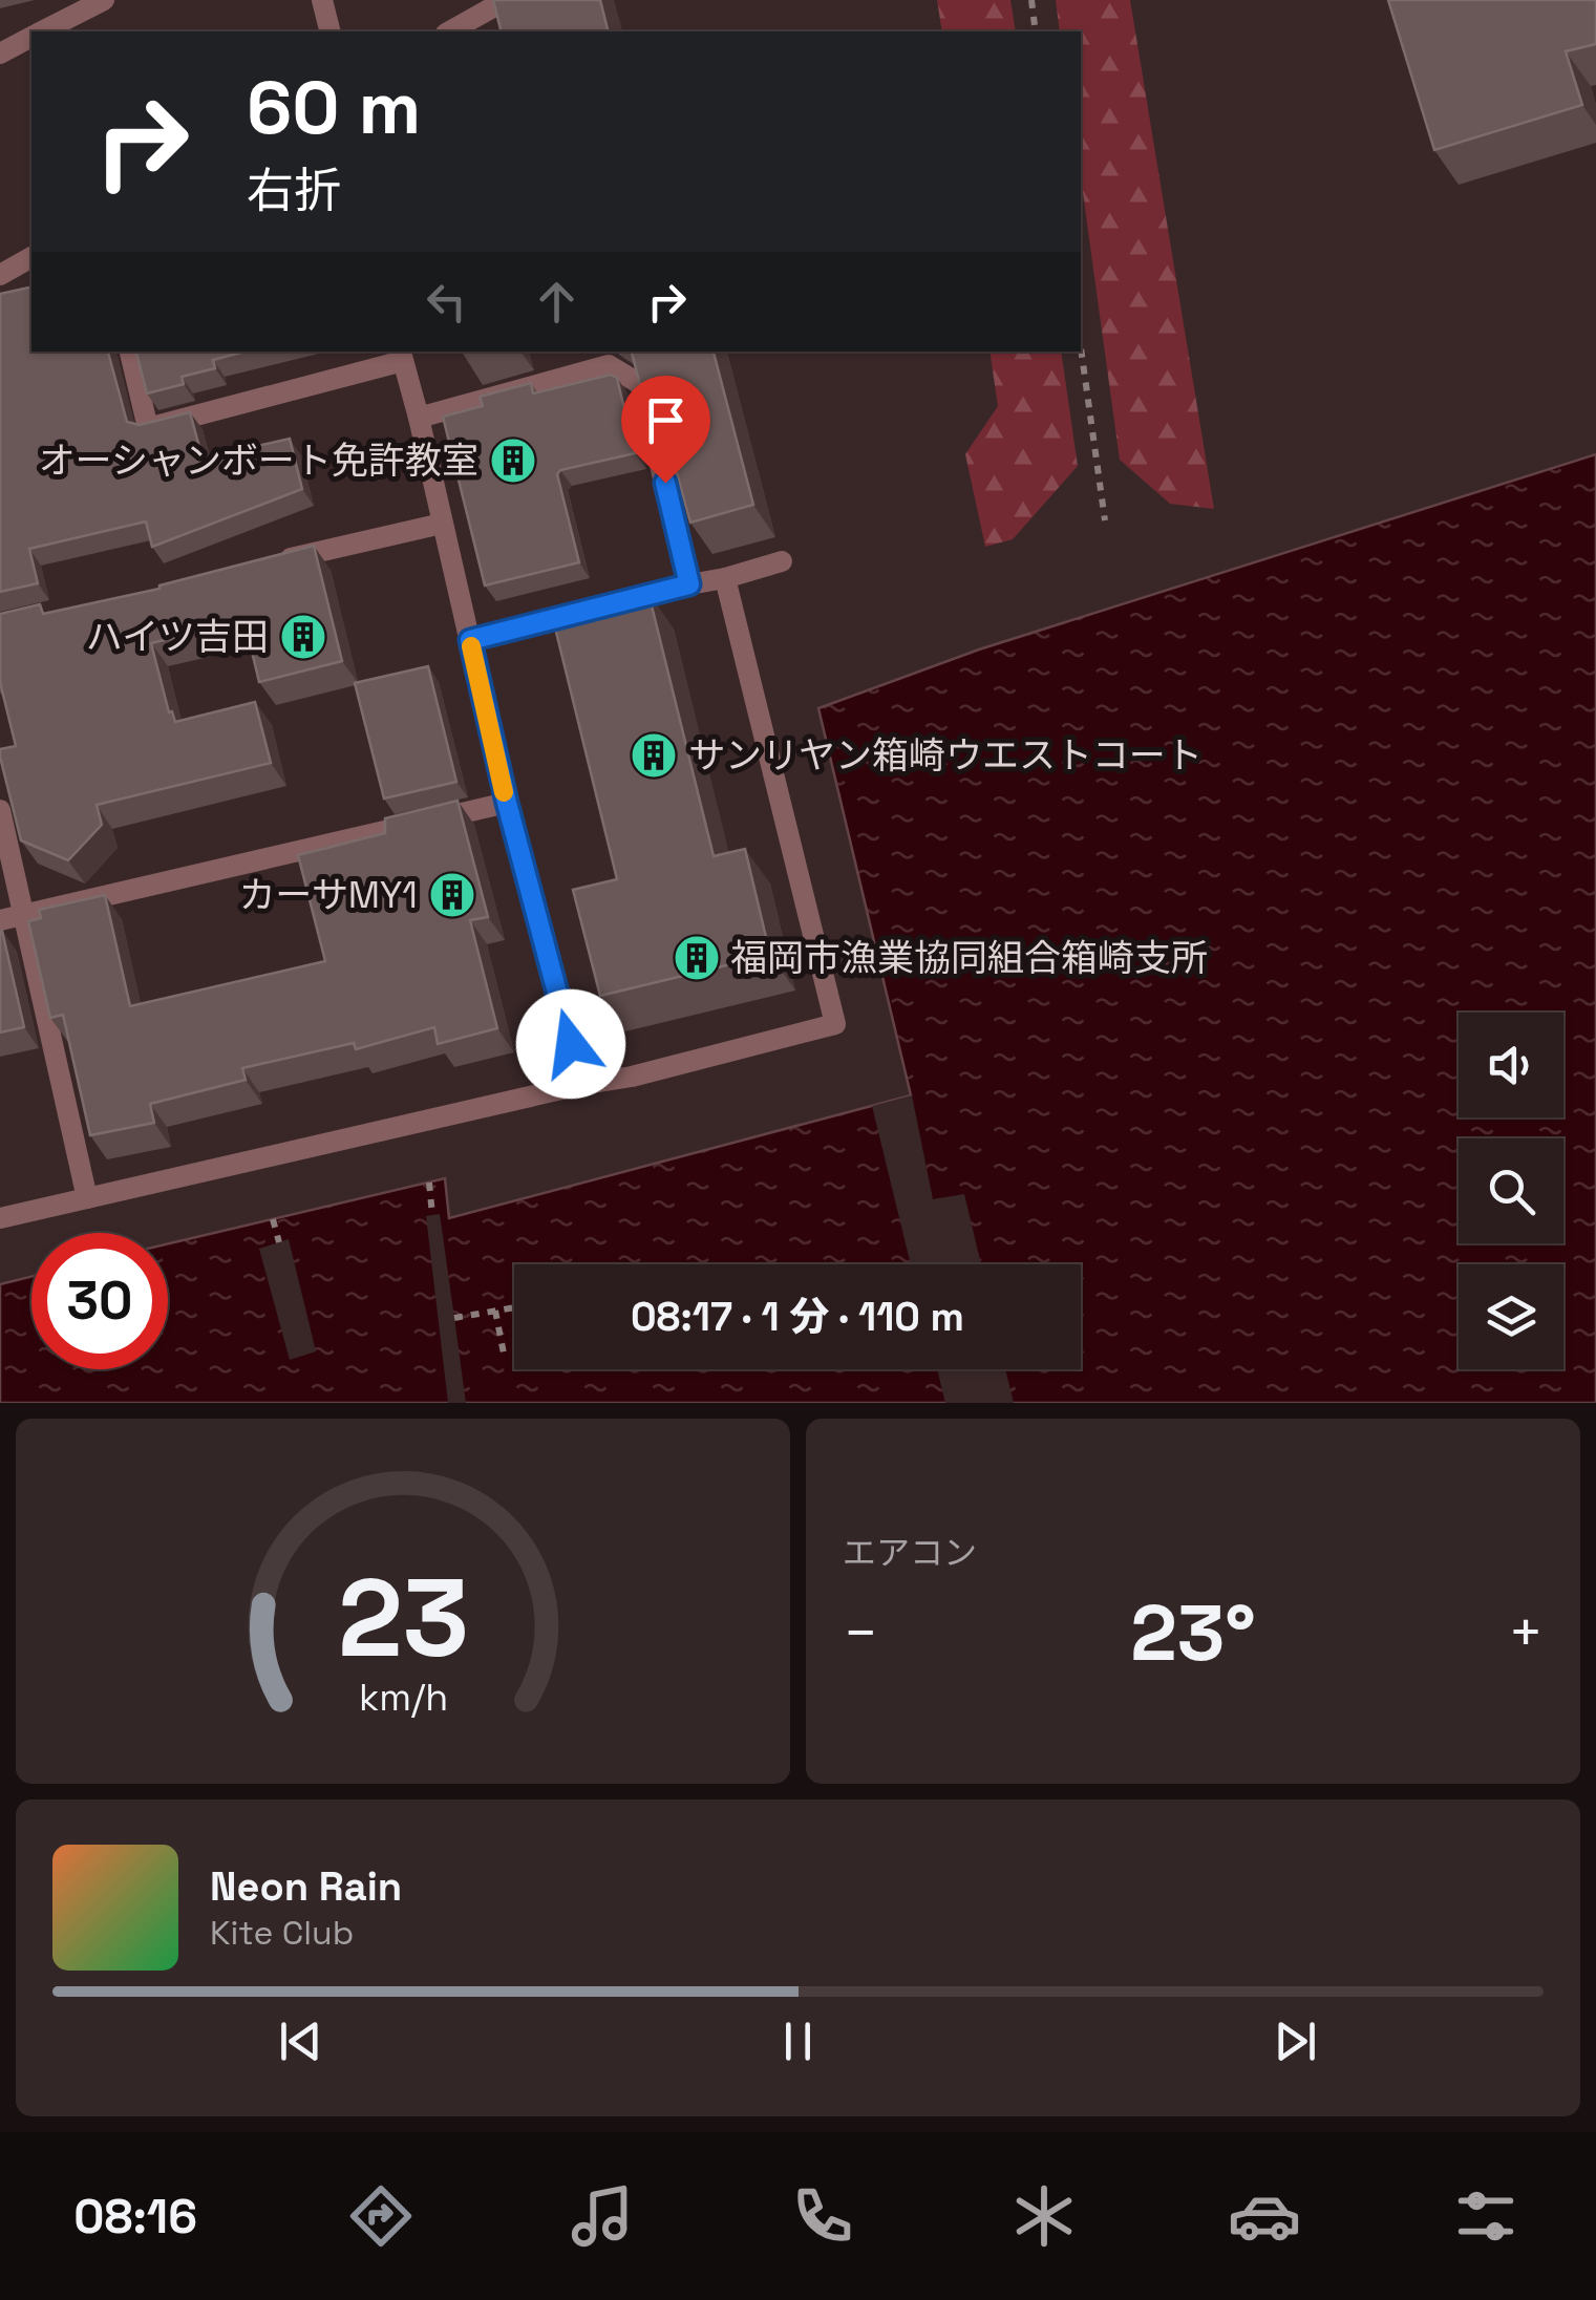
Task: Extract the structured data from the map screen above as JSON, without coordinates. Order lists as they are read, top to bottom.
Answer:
{
  "places": {
    "building": [
      "オーシャンボート免許教室",
      "ハイツ吉田",
      "サンリヤン箱崎ウエストコート",
      "カーサMY1",
      "福岡市漁業協同組合箱崎支所"
    ]
  },
  "page": {
    "turn": ["60 m", "右折"],
    "limit": "30",
    "trip": "08:17 · 1 分 · 110 m",
    "tile": "エアコン",
    "heat": ["−", "23°", "+"],
    "song": ["Neon Rain", "Kite Club"],
    "tabs": "08:16",
    "gauge": ["23", "km/h"]
  }
}
